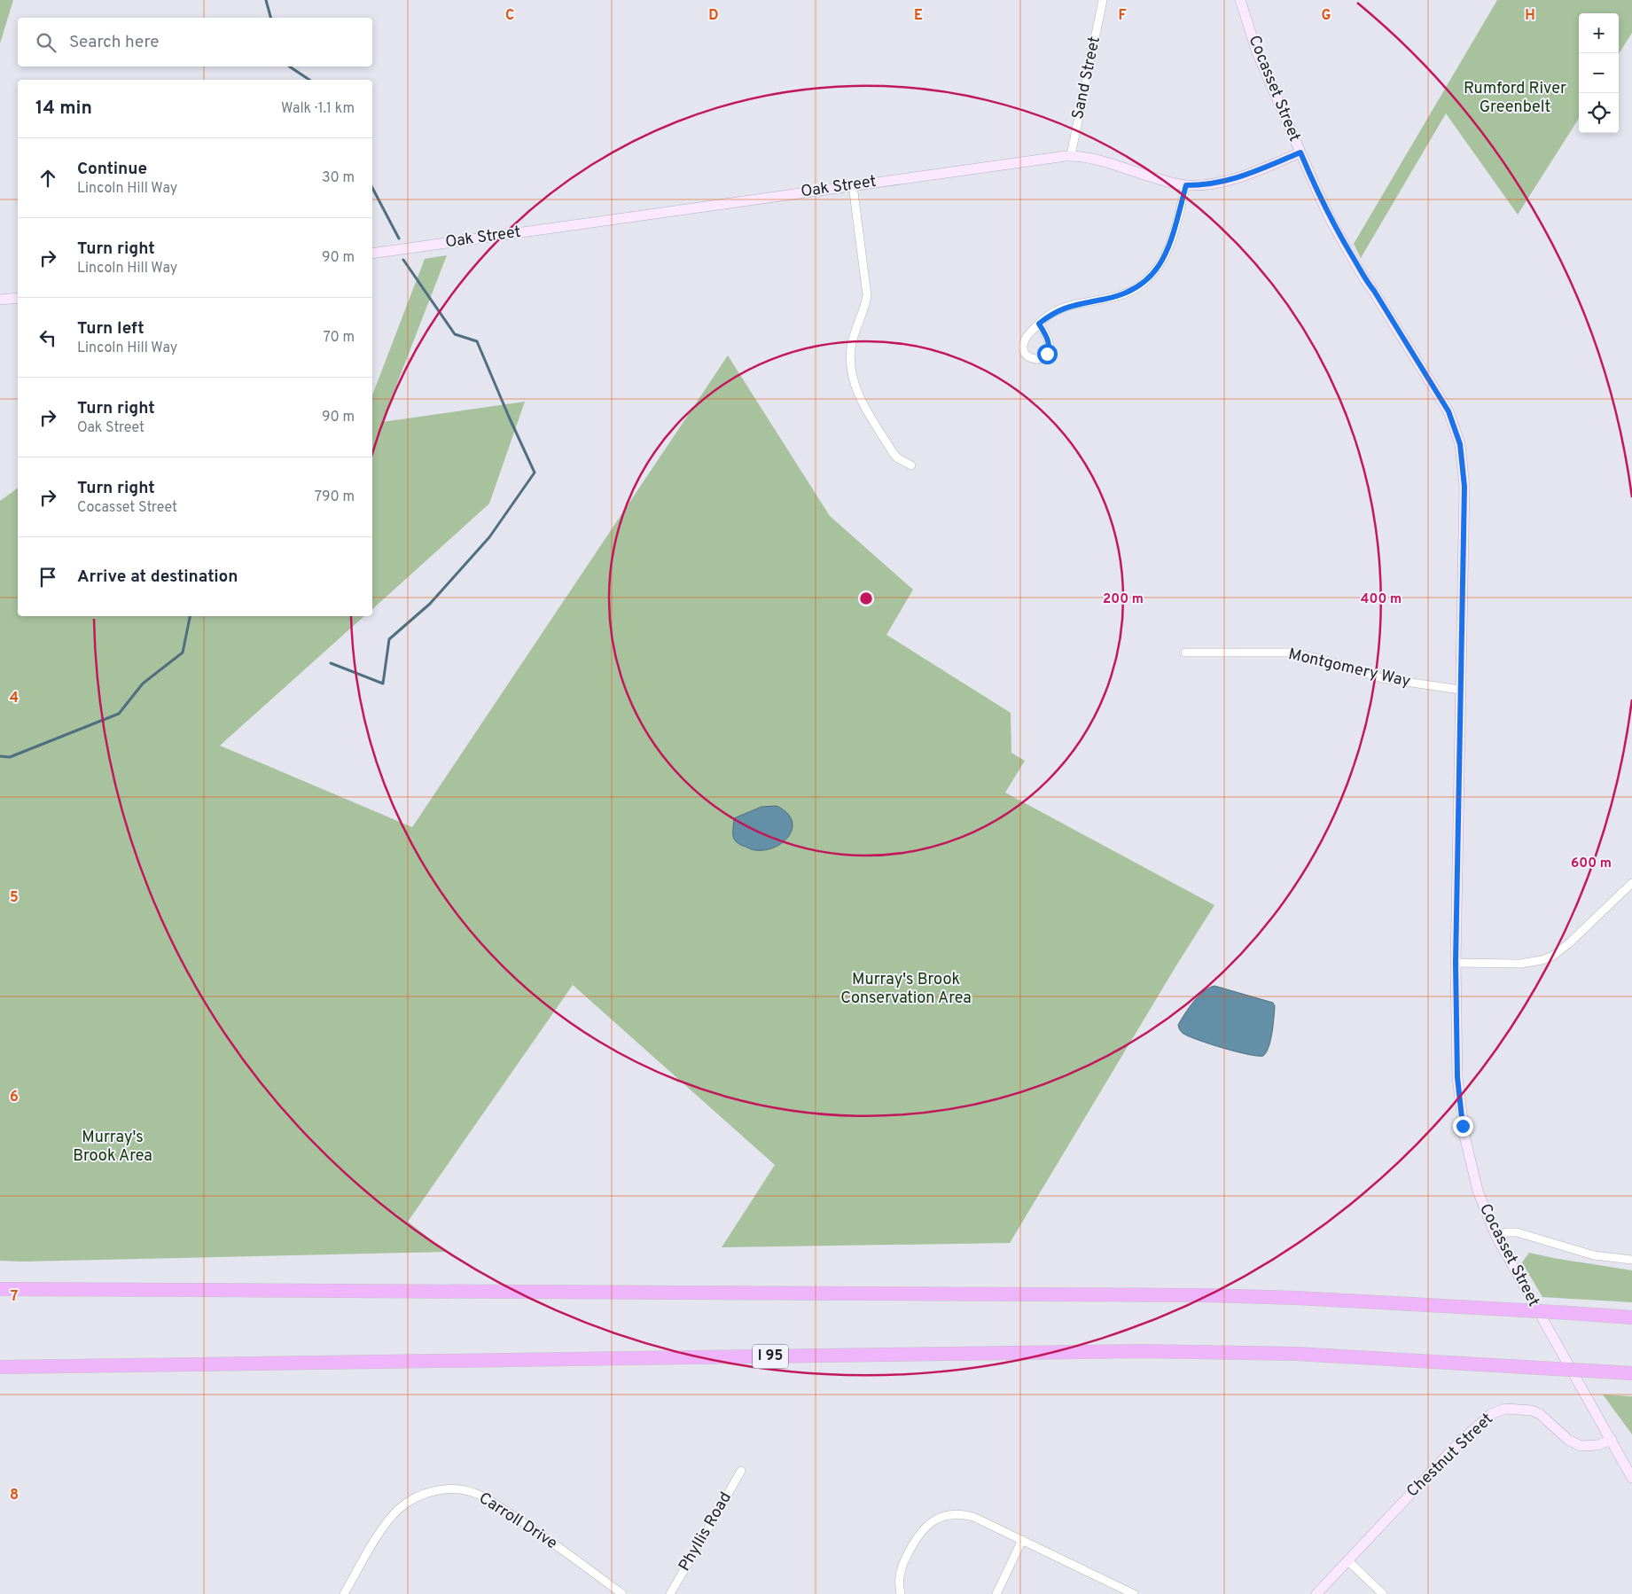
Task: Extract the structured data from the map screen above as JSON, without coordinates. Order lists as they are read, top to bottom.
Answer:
{
  "streets": {
    "highway": ["I 95"],
    "main road": ["Cocasset Street", "Oak Street", "Chestnut Street"],
    "street": [
      "Sand Street",
      "Montgomery Way",
      "Carroll Drive",
      "Phyllis Road"
    ]
  },
  "crossings": [
    ["Sand Street", "Oak Street"],
    ["Cocasset Street", "Oak Street"],
    ["Cocasset Street", "Montgomery Way"],
    ["Cocasset Street", "Chestnut Street"]
  ],
  "parks": ["Rumford River Greenbelt", "Murray's Brook Conservation Area", "Murray's Brook Area"],
  "page": {
    "map_buttons": ["+", "−"],
    "search": "Search here",
    "heading": ["14 min", "Walk · 1.1 km"],
    "list": [
      ["Continue", "Lincoln Hill Way", "30 m"],
      ["Turn right", "Lincoln Hill Way", "90 m"],
      ["Turn left", "Lincoln Hill Way", "70 m"],
      ["Turn right", "Oak Street", "90 m"],
      ["Turn right", "Cocasset Street", "790 m"],
      "Arrive at destination"
    ]
  },
  "grid": {
    "columns": [
      "C",
      "D",
      "E",
      "F",
      "G",
      "H"
    ],
    "rows": [
      "4",
      "5",
      "6",
      "7",
      "8"
    ]
  },
  "rings": ["200 m", "400 m", "600 m"]
}
